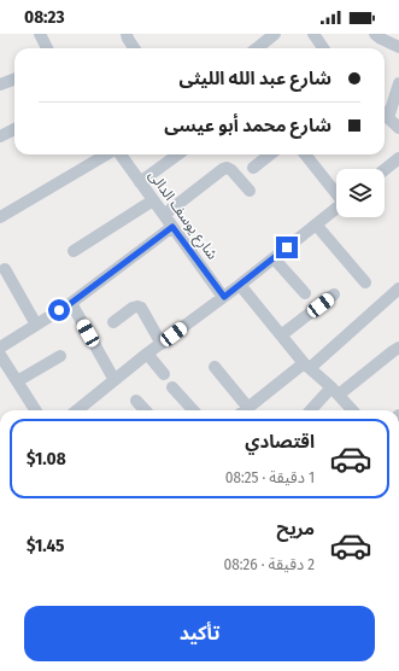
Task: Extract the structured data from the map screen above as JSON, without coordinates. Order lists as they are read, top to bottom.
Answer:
{
  "streets": {
    "street": ["شارع يوسف الدالى"]
  },
  "page": {
    "status": "08:23",
    "banner": ["شارع عبد الله الليثى", "شارع محمد أبو عيسى"],
    "list": [
      {
        "name": "اقتصادي",
        "note": "1 دقيقة · 08:25",
        "value": "$1.08"
      },
      {
        "name": "مريح",
        "note": "2 دقيقة · 08:26",
        "value": "$1.45"
      }
    ],
    "buttons": "تأكيد"
  }
}
